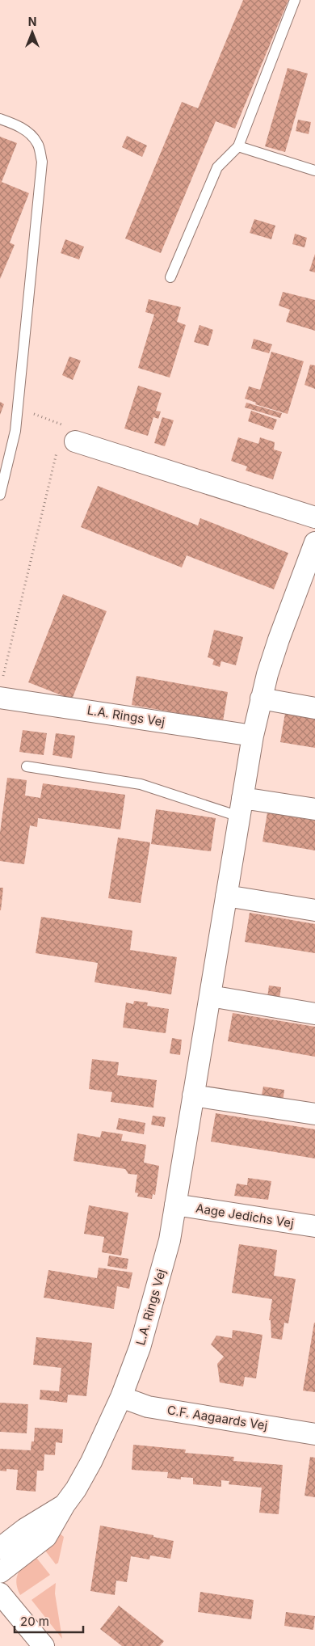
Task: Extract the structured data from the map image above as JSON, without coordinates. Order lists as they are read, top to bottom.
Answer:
{
  "streets": {
    "street": ["L.A. Rings Vej", "Aage Jedichs Vej", "C.F. Aagaards Vej"]
  },
  "crossings": [
    ["L.A. Rings Vej", "Aage Jedichs Vej"],
    ["L.A. Rings Vej", "C.F. Aagaards Vej"]
  ],
  "scale_bar": "20 m",
  "north": "top"
}
